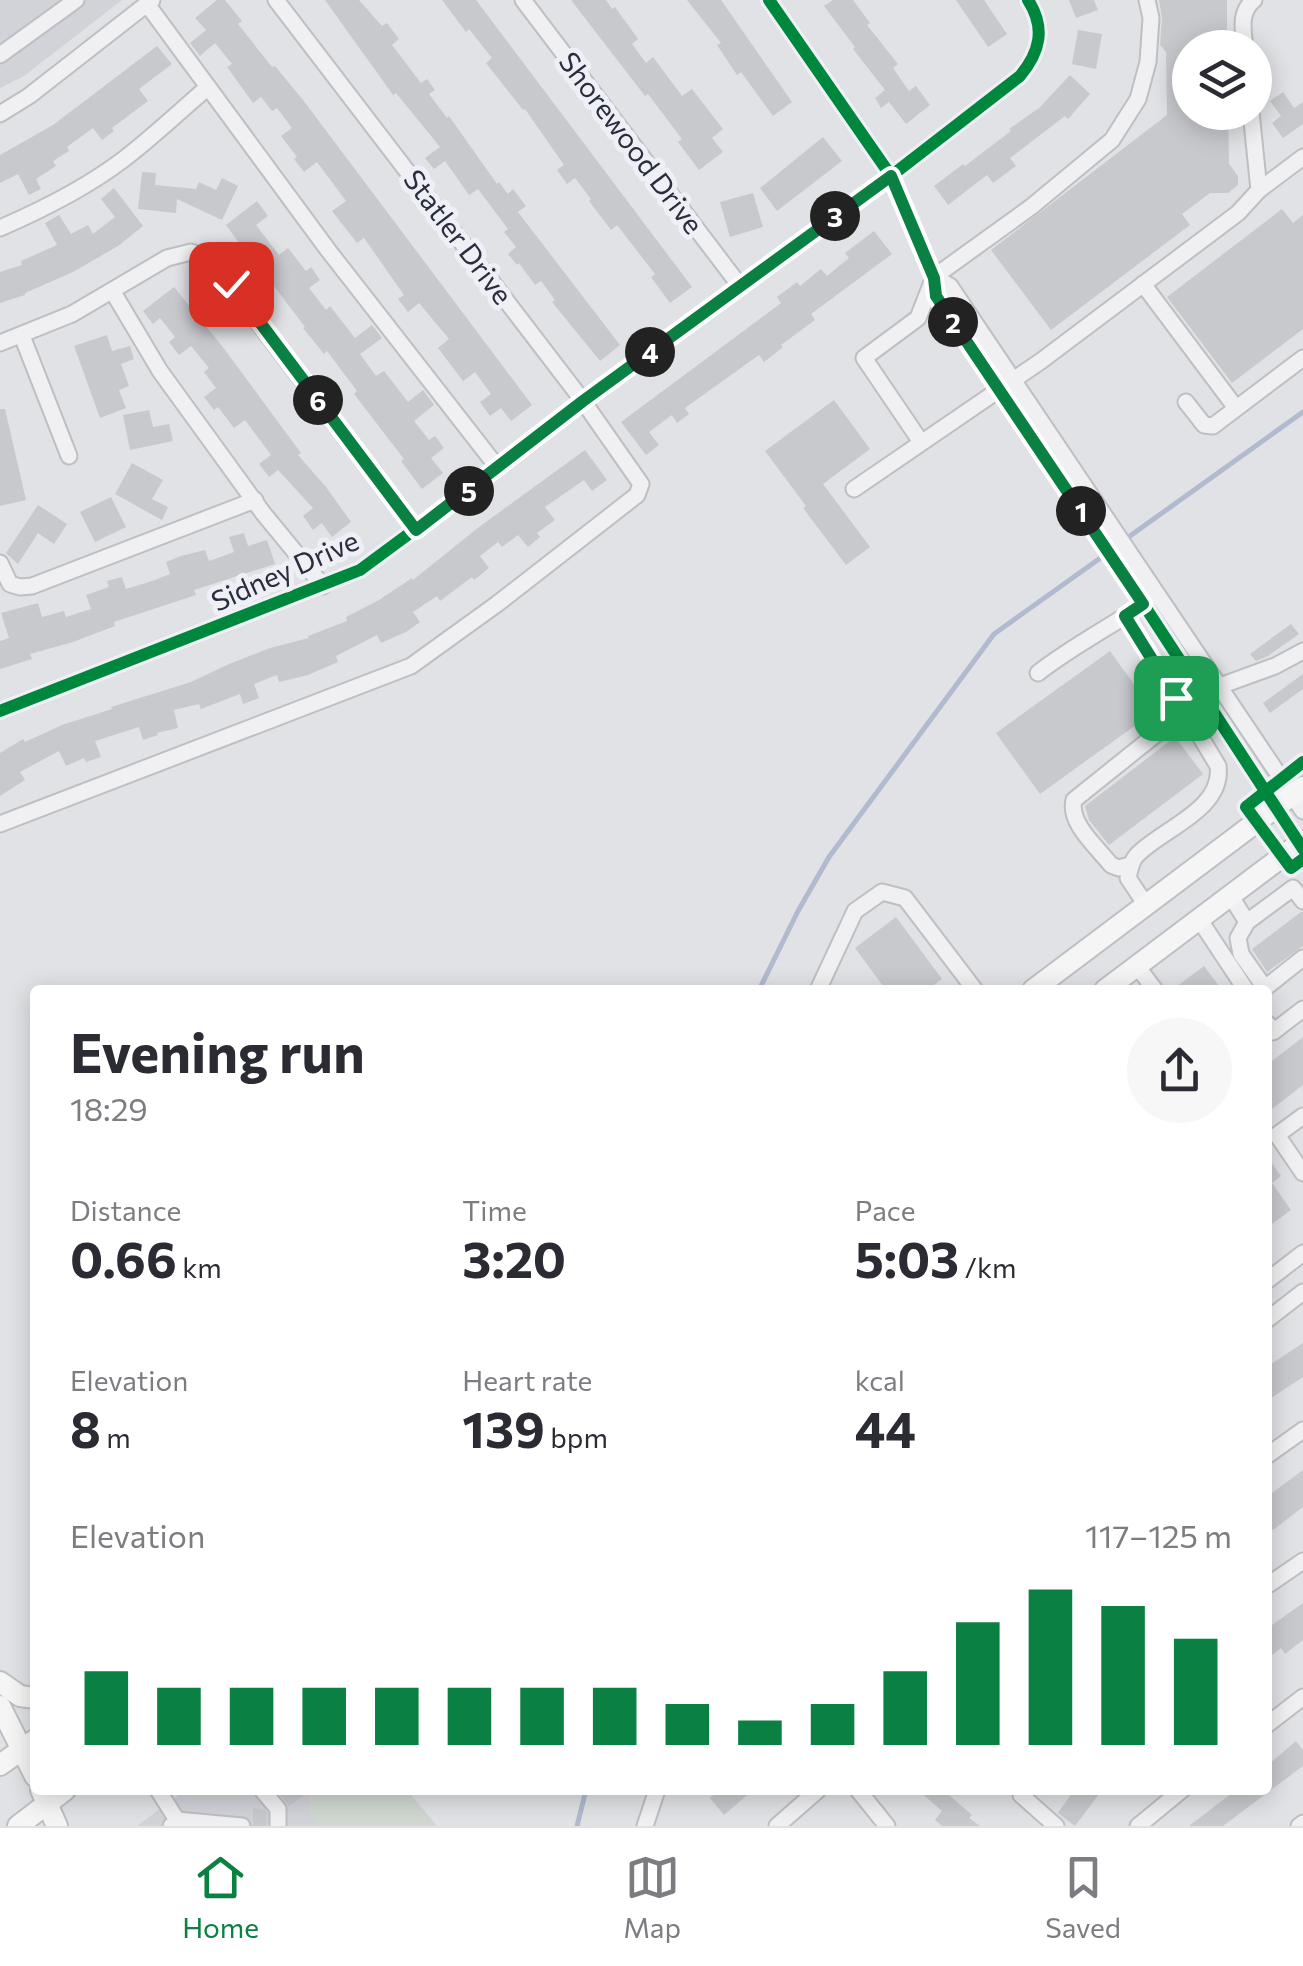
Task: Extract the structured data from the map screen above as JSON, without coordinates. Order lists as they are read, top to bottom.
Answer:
{
  "streets": {
    "street": ["Shorewood Drive", "Statler Drive", "Sidney Drive"]
  },
  "crossings": [
    ["Shorewood Drive", "Sidney Drive"],
    ["Statler Drive", "Sidney Drive"]
  ],
  "page": {
    "pins": [
      "3",
      "2",
      "4",
      "6",
      "5",
      "1"
    ],
    "heading": ["Evening run", "18:29"],
    "stats": [
      ["Distance", "0.66 km"],
      ["Time", "3:20"],
      ["Pace", "5:03 /km"],
      ["Elevation", "8 m"],
      ["Heart rate", "139 bpm"],
      ["kcal", "44"]
    ],
    "chart": ["Elevation", "117–125 m"],
    "tabs": ["Home", "Map", "Saved"]
  }
}
